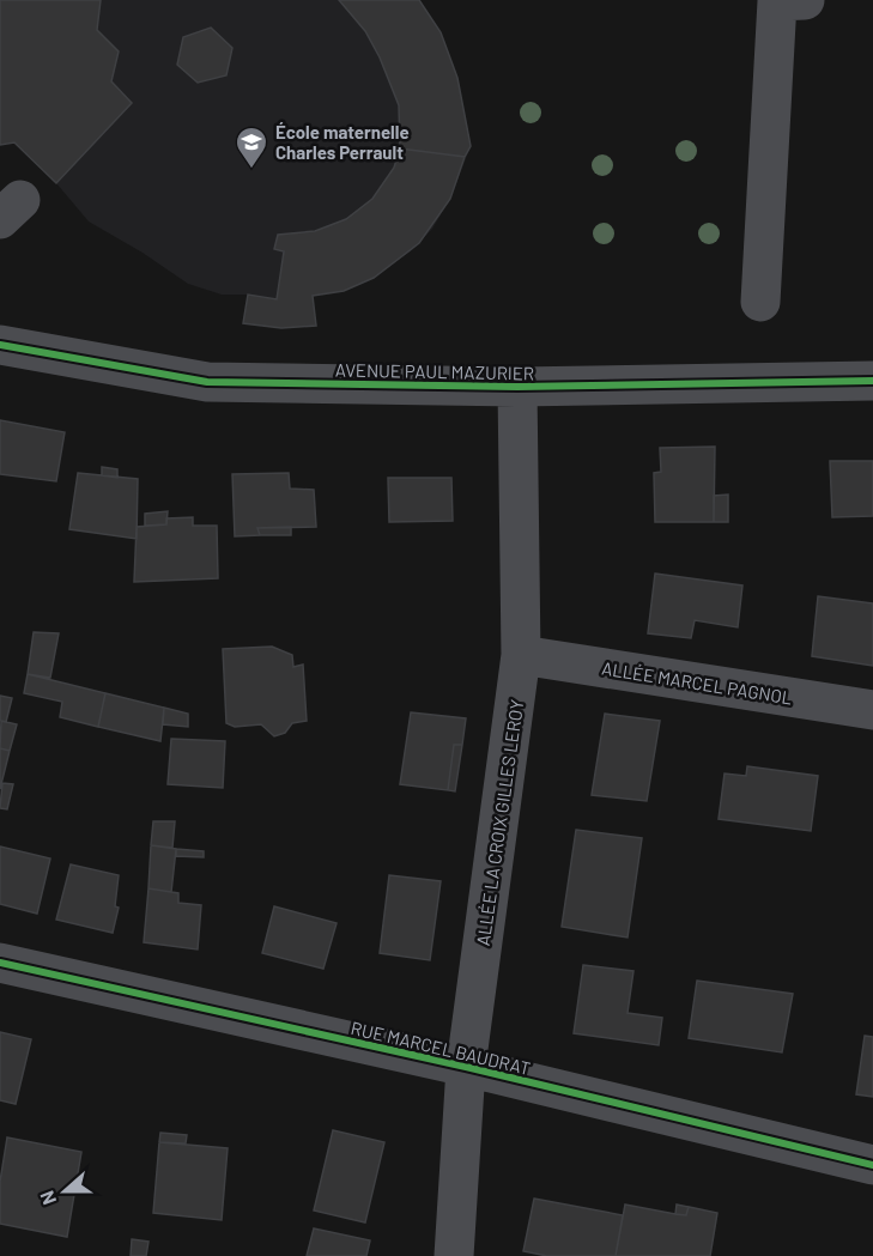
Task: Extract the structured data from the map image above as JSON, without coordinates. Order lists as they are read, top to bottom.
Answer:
{
  "streets": {
    "street": [
      "AVENUE PAUL MAZURIER",
      "ALLÉE MARCEL PAGNOL",
      "ALLÉE LA CROIX GILLES LEROY",
      "RUE MARCEL BAUDRAT"
    ]
  },
  "crossings": [
    ["AVENUE PAUL MAZURIER", "ALLÉE LA CROIX GILLES LEROY"],
    ["ALLÉE MARCEL PAGNOL", "ALLÉE LA CROIX GILLES LEROY"],
    ["ALLÉE LA CROIX GILLES LEROY", "RUE MARCEL BAUDRAT"]
  ],
  "places": {
    "school or university": ["École maternelle Charles Perrault"]
  },
  "north": "left"
}
